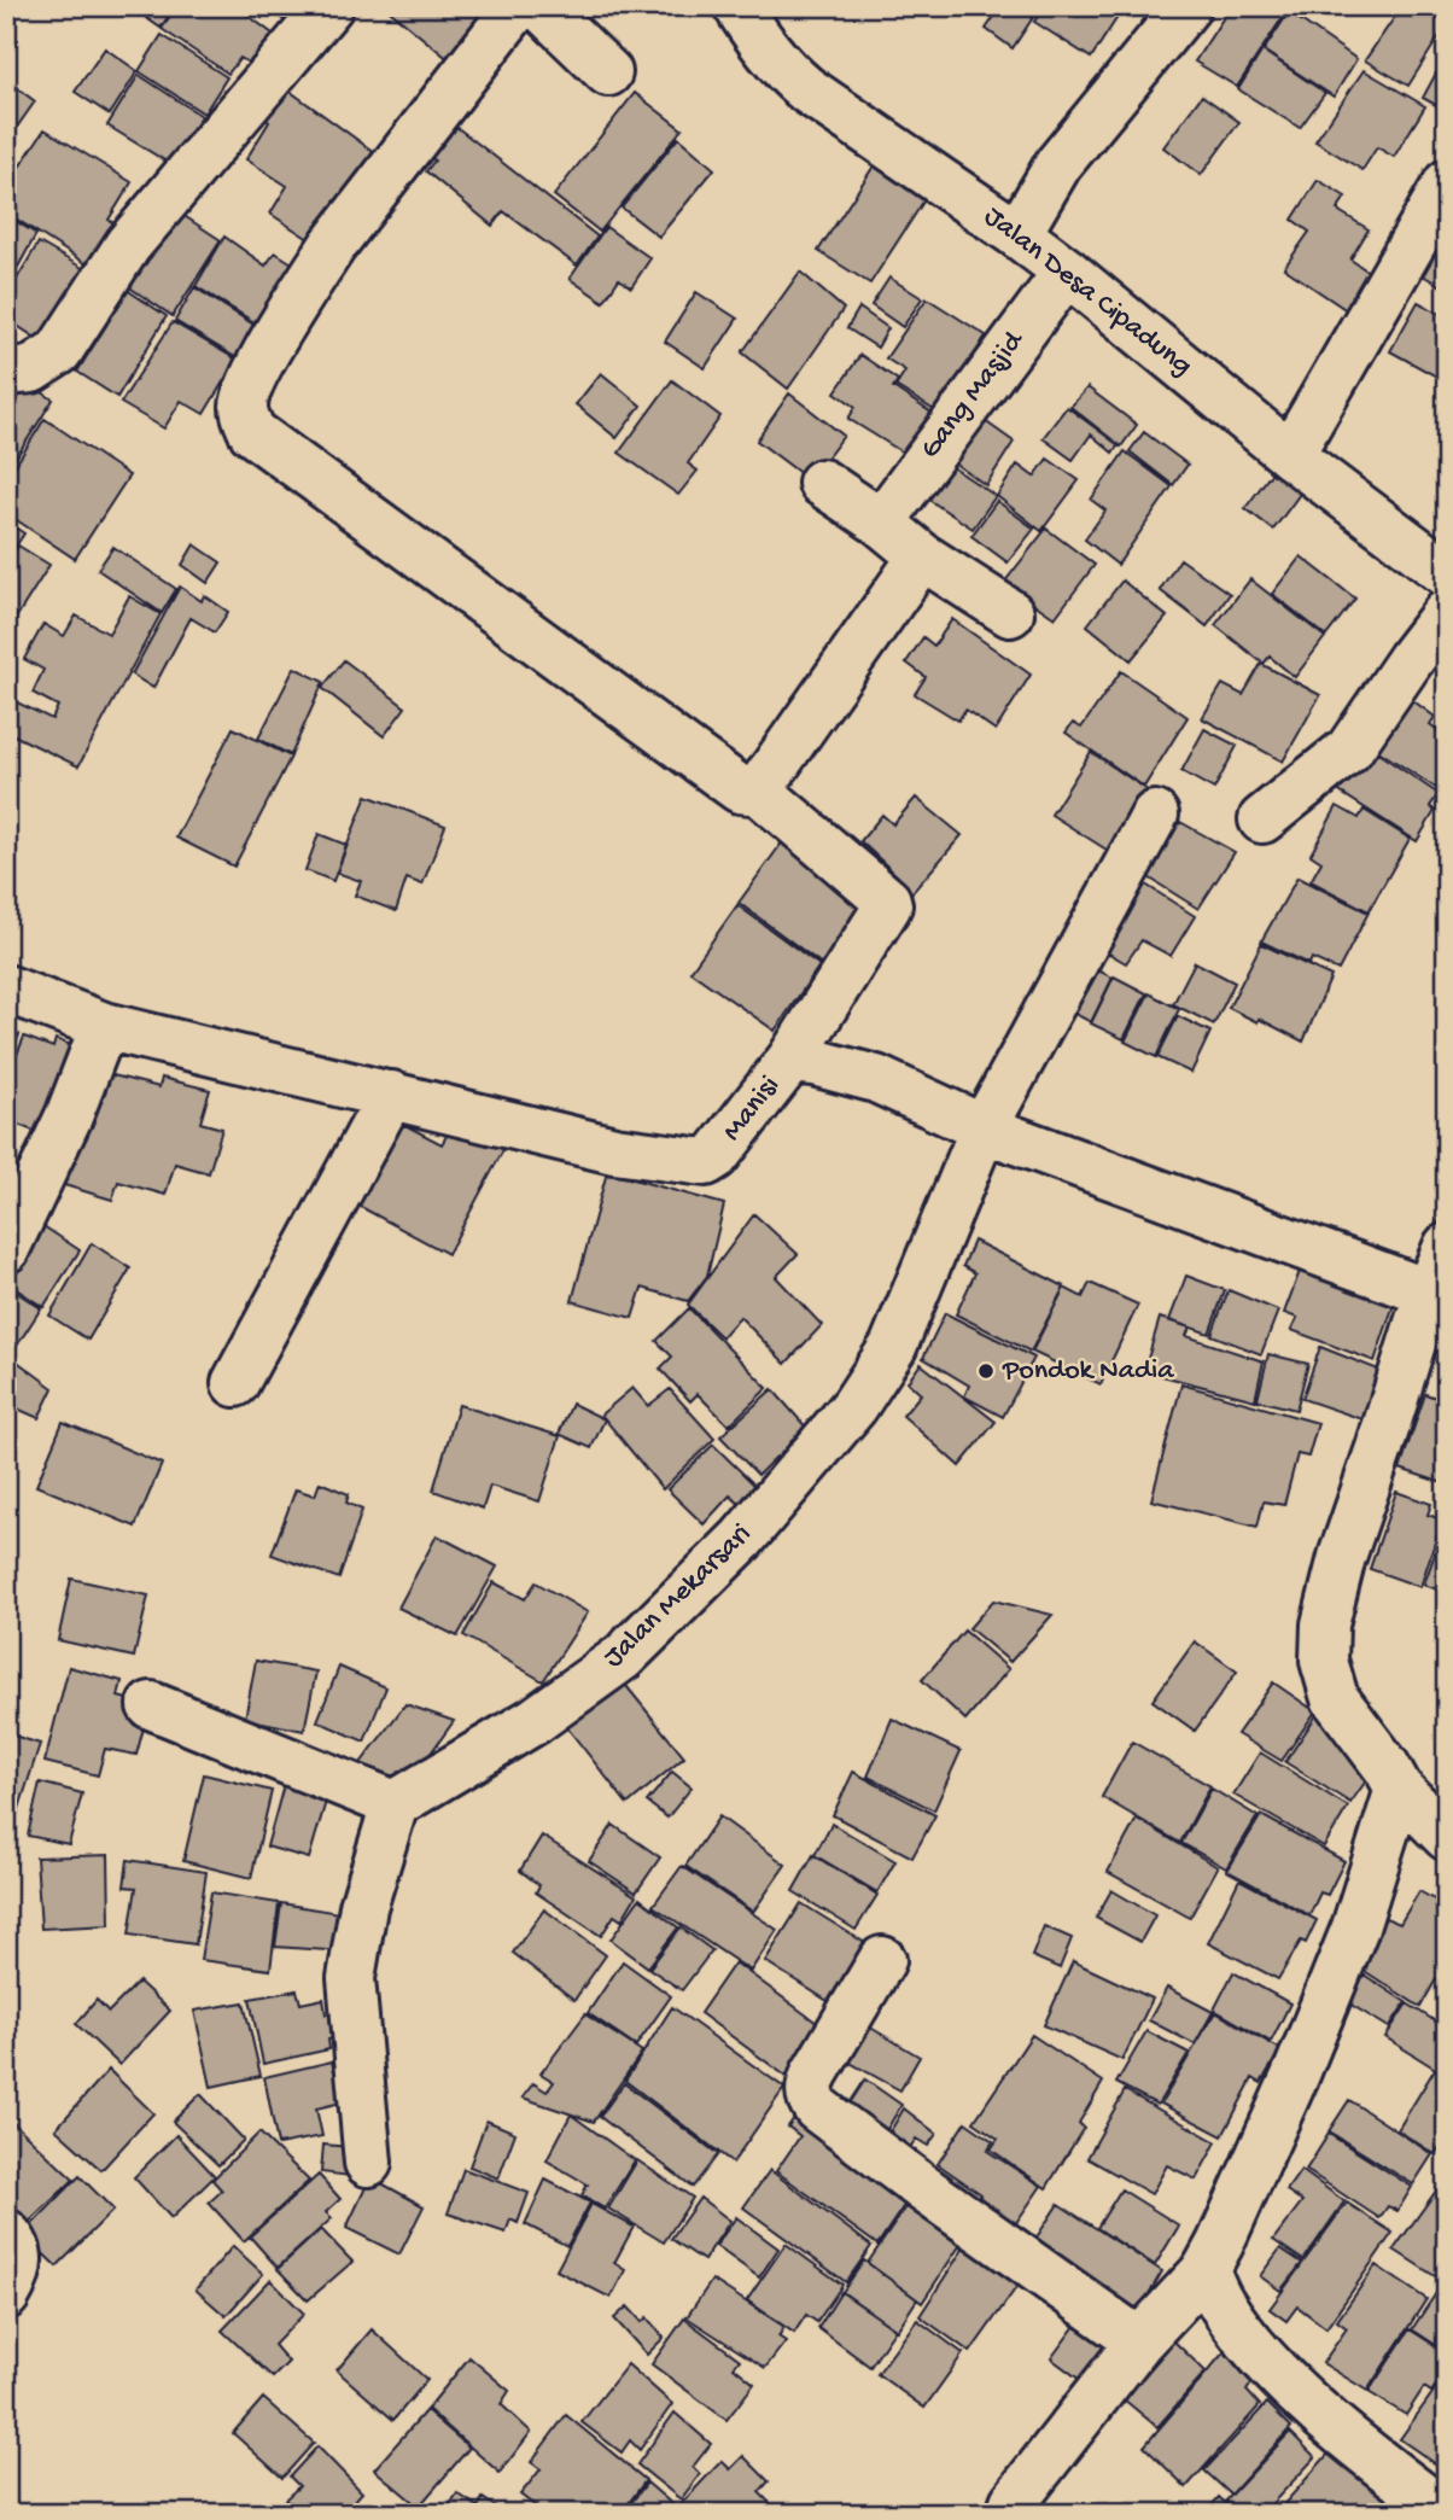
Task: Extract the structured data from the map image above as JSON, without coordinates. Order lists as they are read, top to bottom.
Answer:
{
  "streets": {
    "street": [
      "Jalan Desa Cipadung",
      "Gang Masjid",
      "Manisi",
      "Jalan Mekarsari"
    ]
  },
  "crossings": [
    ["Jalan Desa Cipadung", "Gang Masjid"],
    ["Manisi", "Jalan Mekarsari"]
  ],
  "places": ["Pondok Nadia"]
}
